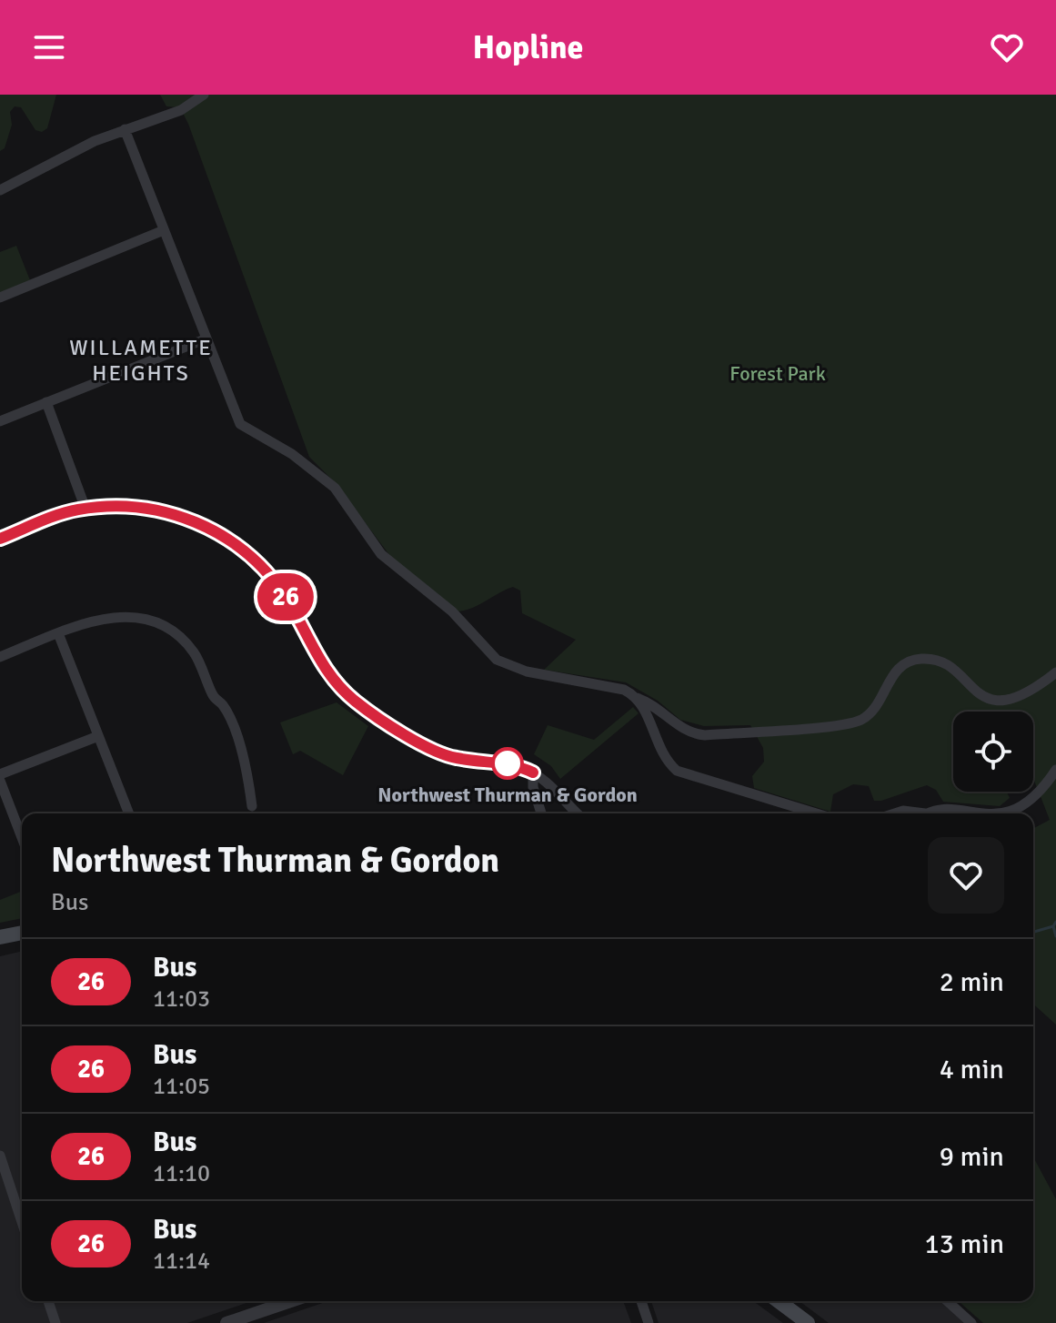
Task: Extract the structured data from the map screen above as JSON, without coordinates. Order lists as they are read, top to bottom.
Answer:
{
  "districts": ["WILLAMETTE HEIGHTS"],
  "parks": ["Forest Park"],
  "places": ["Northwest Thurman & Gordon"],
  "lines": ["bus line 26"],
  "page": {
    "header": "Hopline",
    "on_map": "26",
    "heading": ["Northwest Thurman & Gordon", "Bus"],
    "list": [
      {
        "mark": "26",
        "name": "Bus",
        "note": "11:03",
        "value": "2 min"
      },
      {
        "mark": "26",
        "name": "Bus",
        "note": "11:05",
        "value": "4 min"
      },
      {
        "mark": "26",
        "name": "Bus",
        "note": "11:10",
        "value": "9 min"
      },
      {
        "mark": "26",
        "name": "Bus",
        "note": "11:14",
        "value": "13 min"
      }
    ]
  }
}
